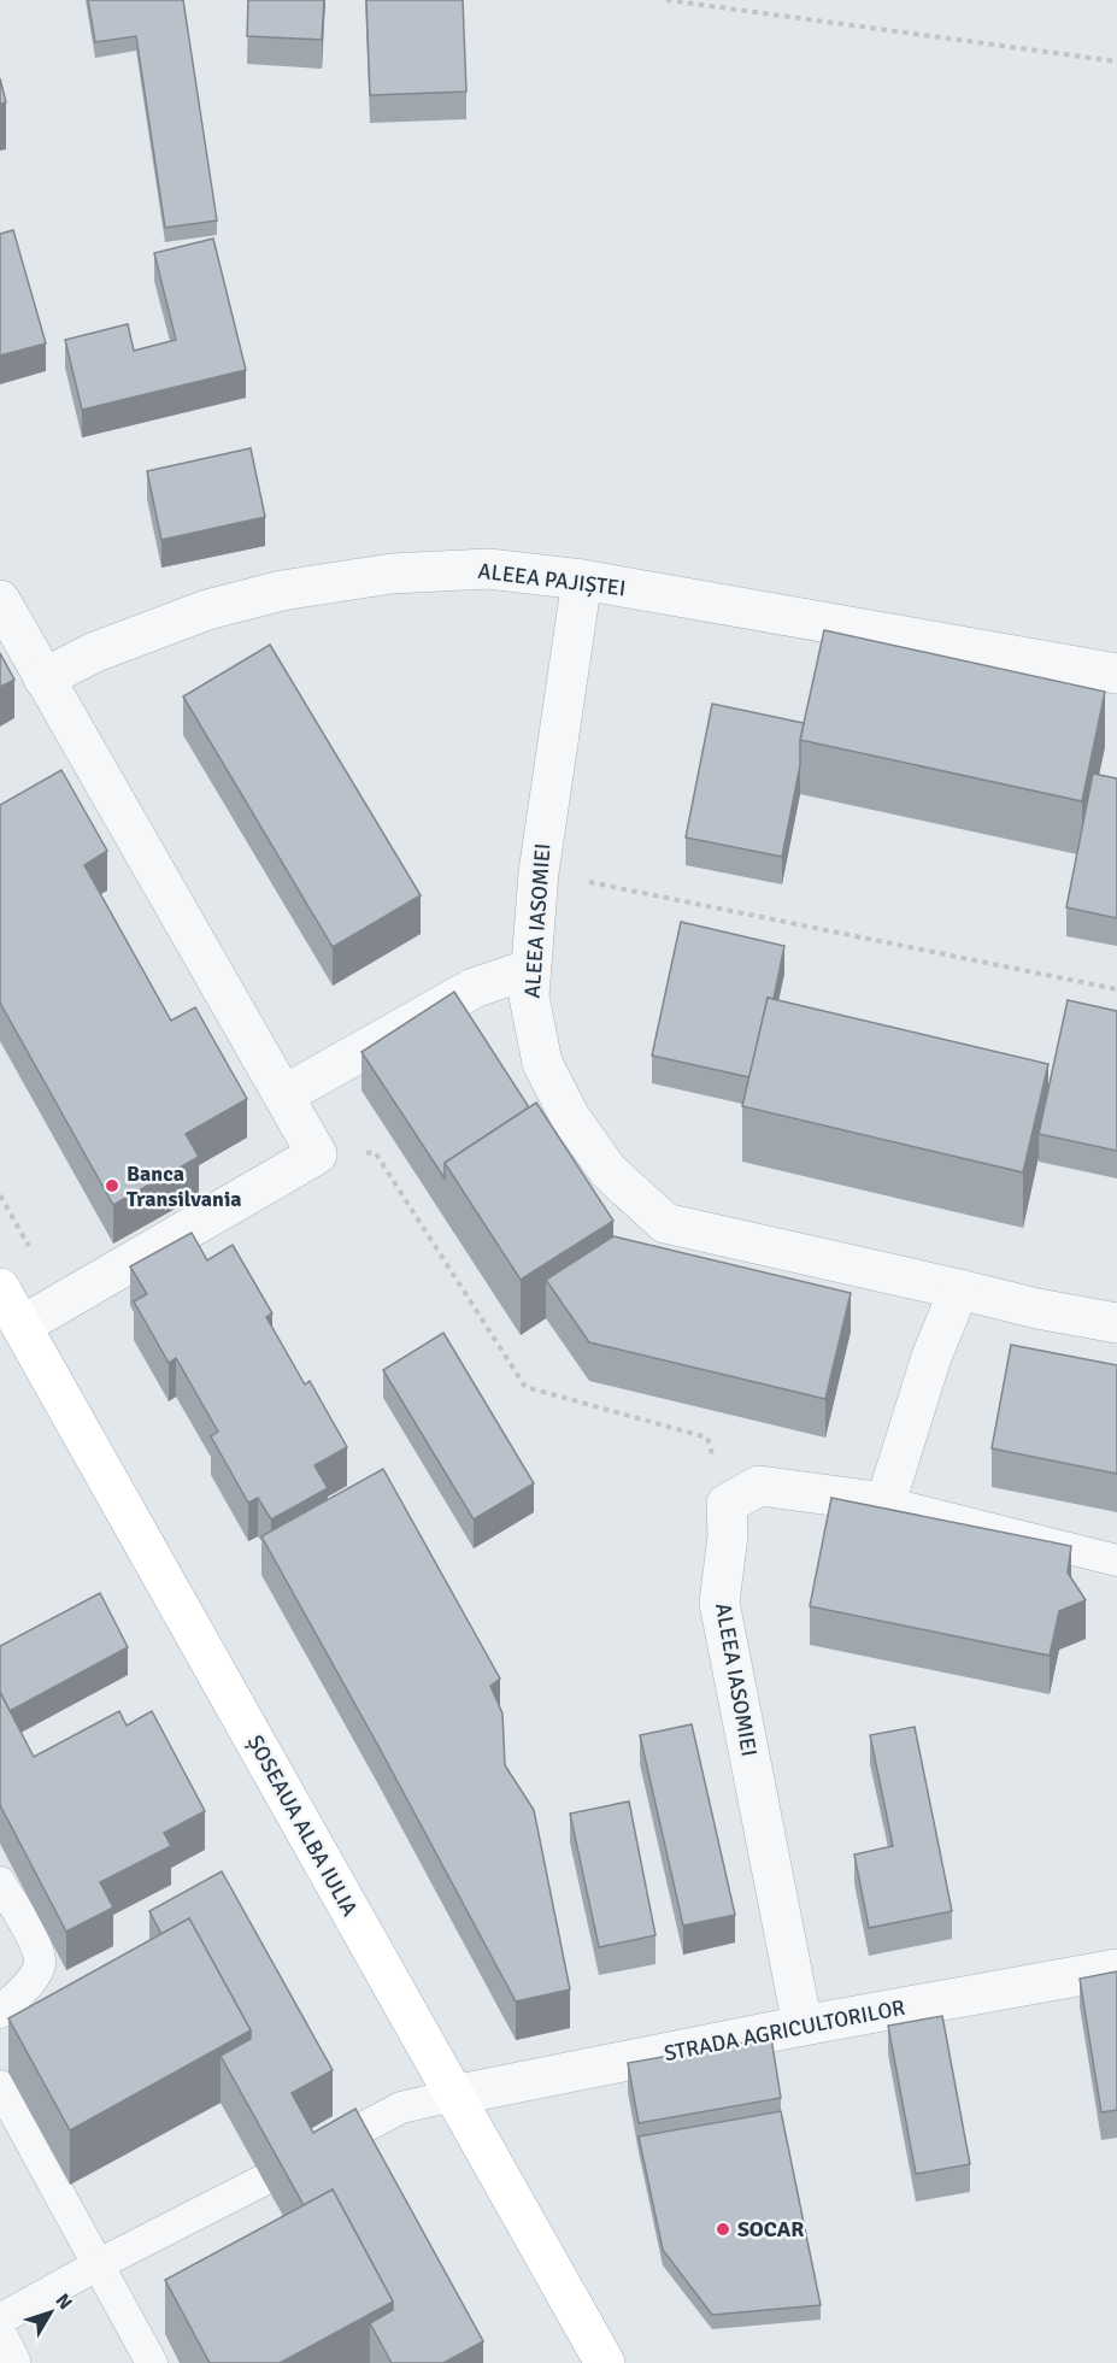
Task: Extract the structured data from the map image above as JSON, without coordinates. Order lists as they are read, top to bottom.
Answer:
{
  "streets": {
    "main road": ["ȘOSEAUA ALBA IULIA"],
    "street": ["ALEEA PAJIȘTEI", "ALEEA IASOMIEI", "STRADA AGRICULTORILOR"]
  },
  "crossings": [
    ["ALEEA PAJIȘTEI", "ALEEA IASOMIEI"],
    ["ALEEA IASOMIEI", "STRADA AGRICULTORILOR"],
    ["ȘOSEAUA ALBA IULIA", "STRADA AGRICULTORILOR"]
  ],
  "places": ["Banca Transilvania", "SOCAR"],
  "north": "top right"
}
